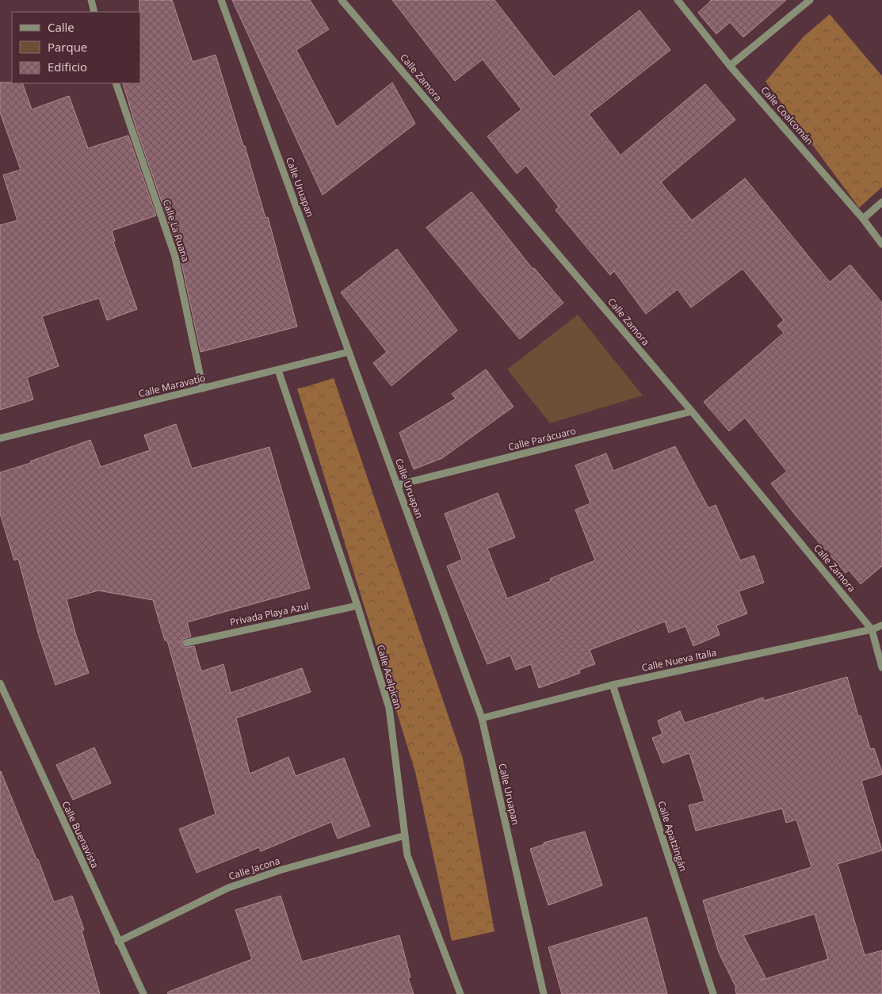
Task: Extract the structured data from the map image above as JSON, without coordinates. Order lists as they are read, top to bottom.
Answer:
{
  "streets": {
    "street": [
      "Calle Zamora",
      "Calle Coalcomán",
      "Calle Uruapan",
      "Calle La Ruana",
      "Calle Maravatío",
      "Calle Parácuaro",
      "Privada Playa Azul",
      "Calle Nueva Italia",
      "Calle Acalpican",
      "Calle Buenavista",
      "Calle Apatzingán",
      "Calle Jacona"
    ]
  },
  "crossings": [
    ["Calle Zamora", "Calle Parácuaro"],
    ["Calle Zamora", "Calle Nueva Italia"],
    ["Calle Uruapan", "Calle Maravatío"],
    ["Calle Uruapan", "Calle Parácuaro"],
    ["Calle Uruapan", "Calle Nueva Italia"],
    ["Calle La Ruana", "Calle Maravatío"],
    ["Calle Maravatío", "Calle Acalpican"],
    ["Privada Playa Azul", "Calle Acalpican"],
    ["Calle Nueva Italia", "Calle Apatzingán"],
    ["Calle Acalpican", "Calle Jacona"],
    ["Calle Buenavista", "Calle Jacona"]
  ],
  "legend": ["Calle", "Parque", "Edificio"]
}
